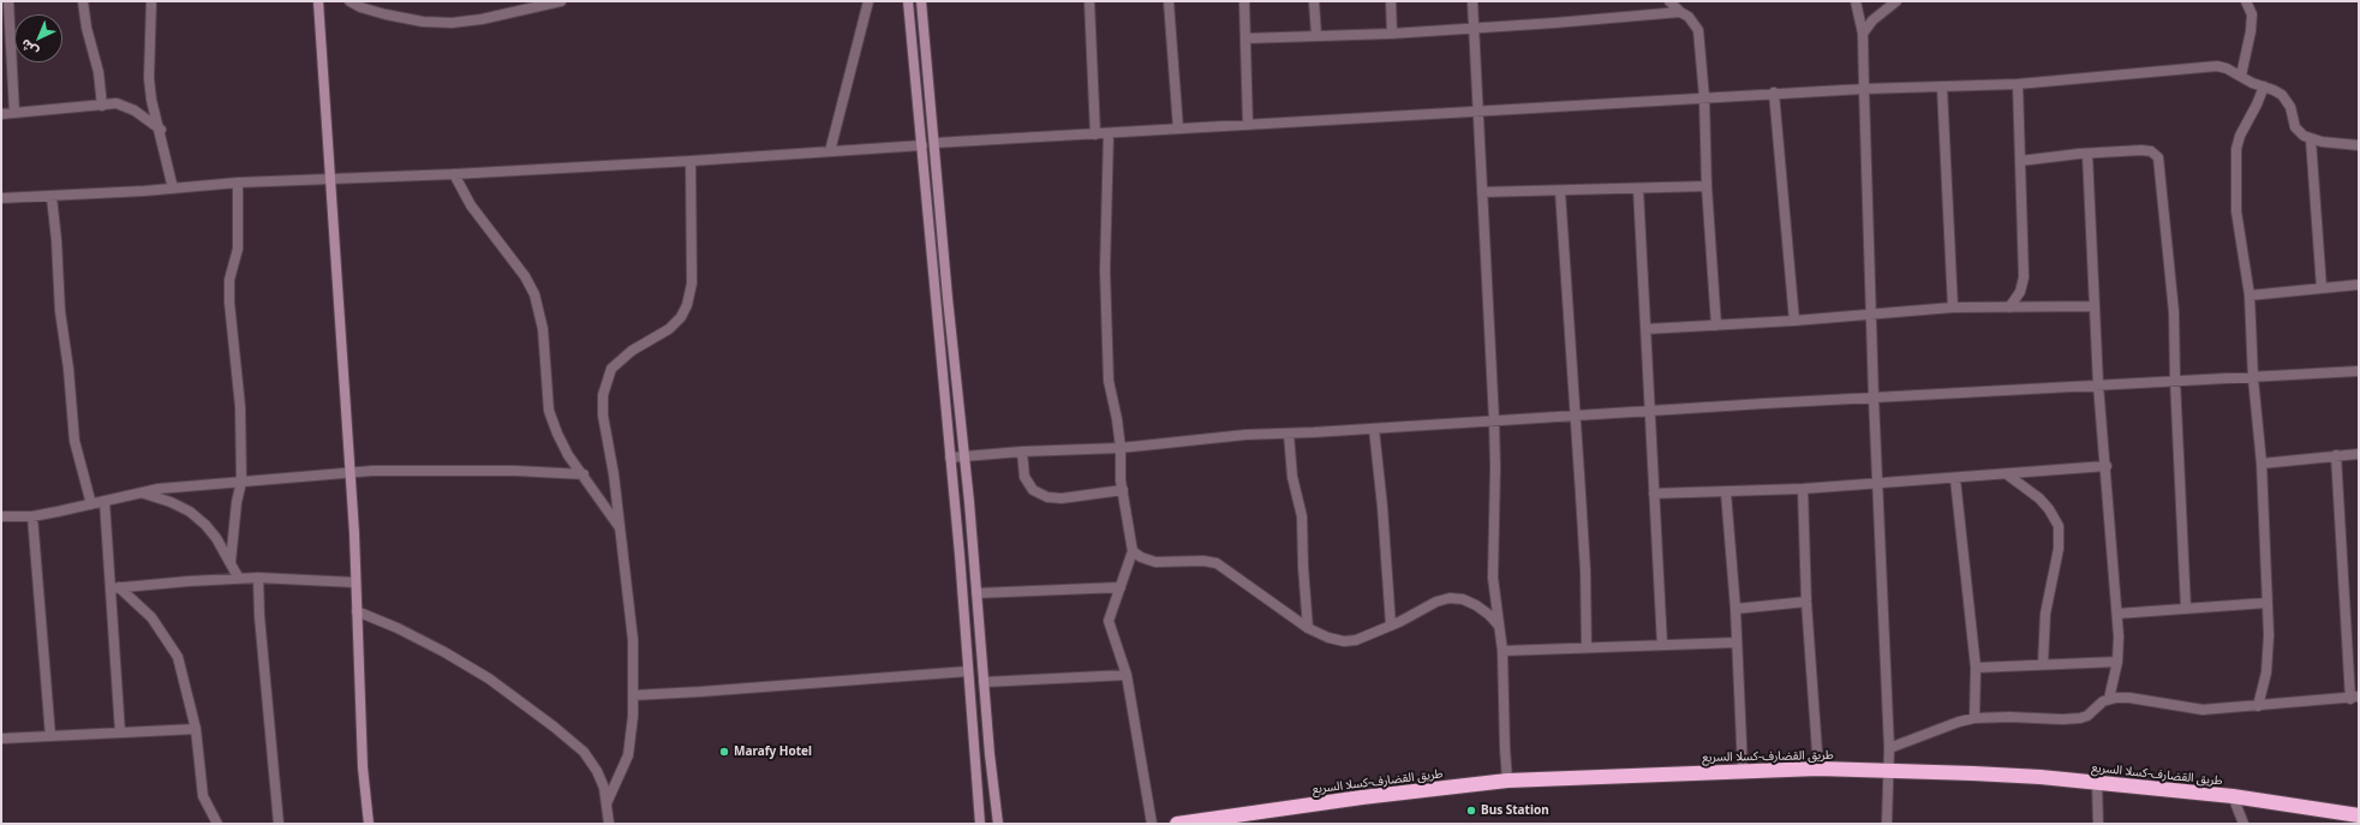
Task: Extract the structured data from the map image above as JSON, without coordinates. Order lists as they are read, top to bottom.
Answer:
{
  "streets": {
    "highway": ["طريق القضارف-كسلا السريع"]
  },
  "places": ["Marafy Hotel", "Bus Station"],
  "north": "bottom left"
}
